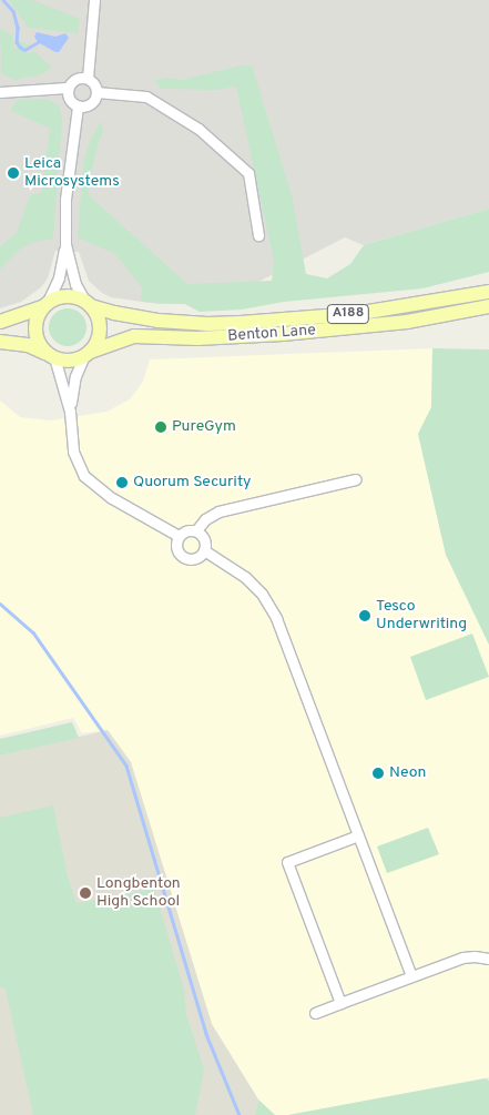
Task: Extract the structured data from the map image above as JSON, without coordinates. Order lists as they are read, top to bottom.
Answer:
{
  "streets": {
    "main road": ["A188", "Benton Lane"]
  },
  "crossings": [
    ["A188", "Benton Lane"]
  ],
  "places": [
    "Leica Microsystems",
    "PureGym",
    "Quorum Security",
    "Tesco Underwriting",
    "Neon",
    "Longbenton High School"
  ]
}
